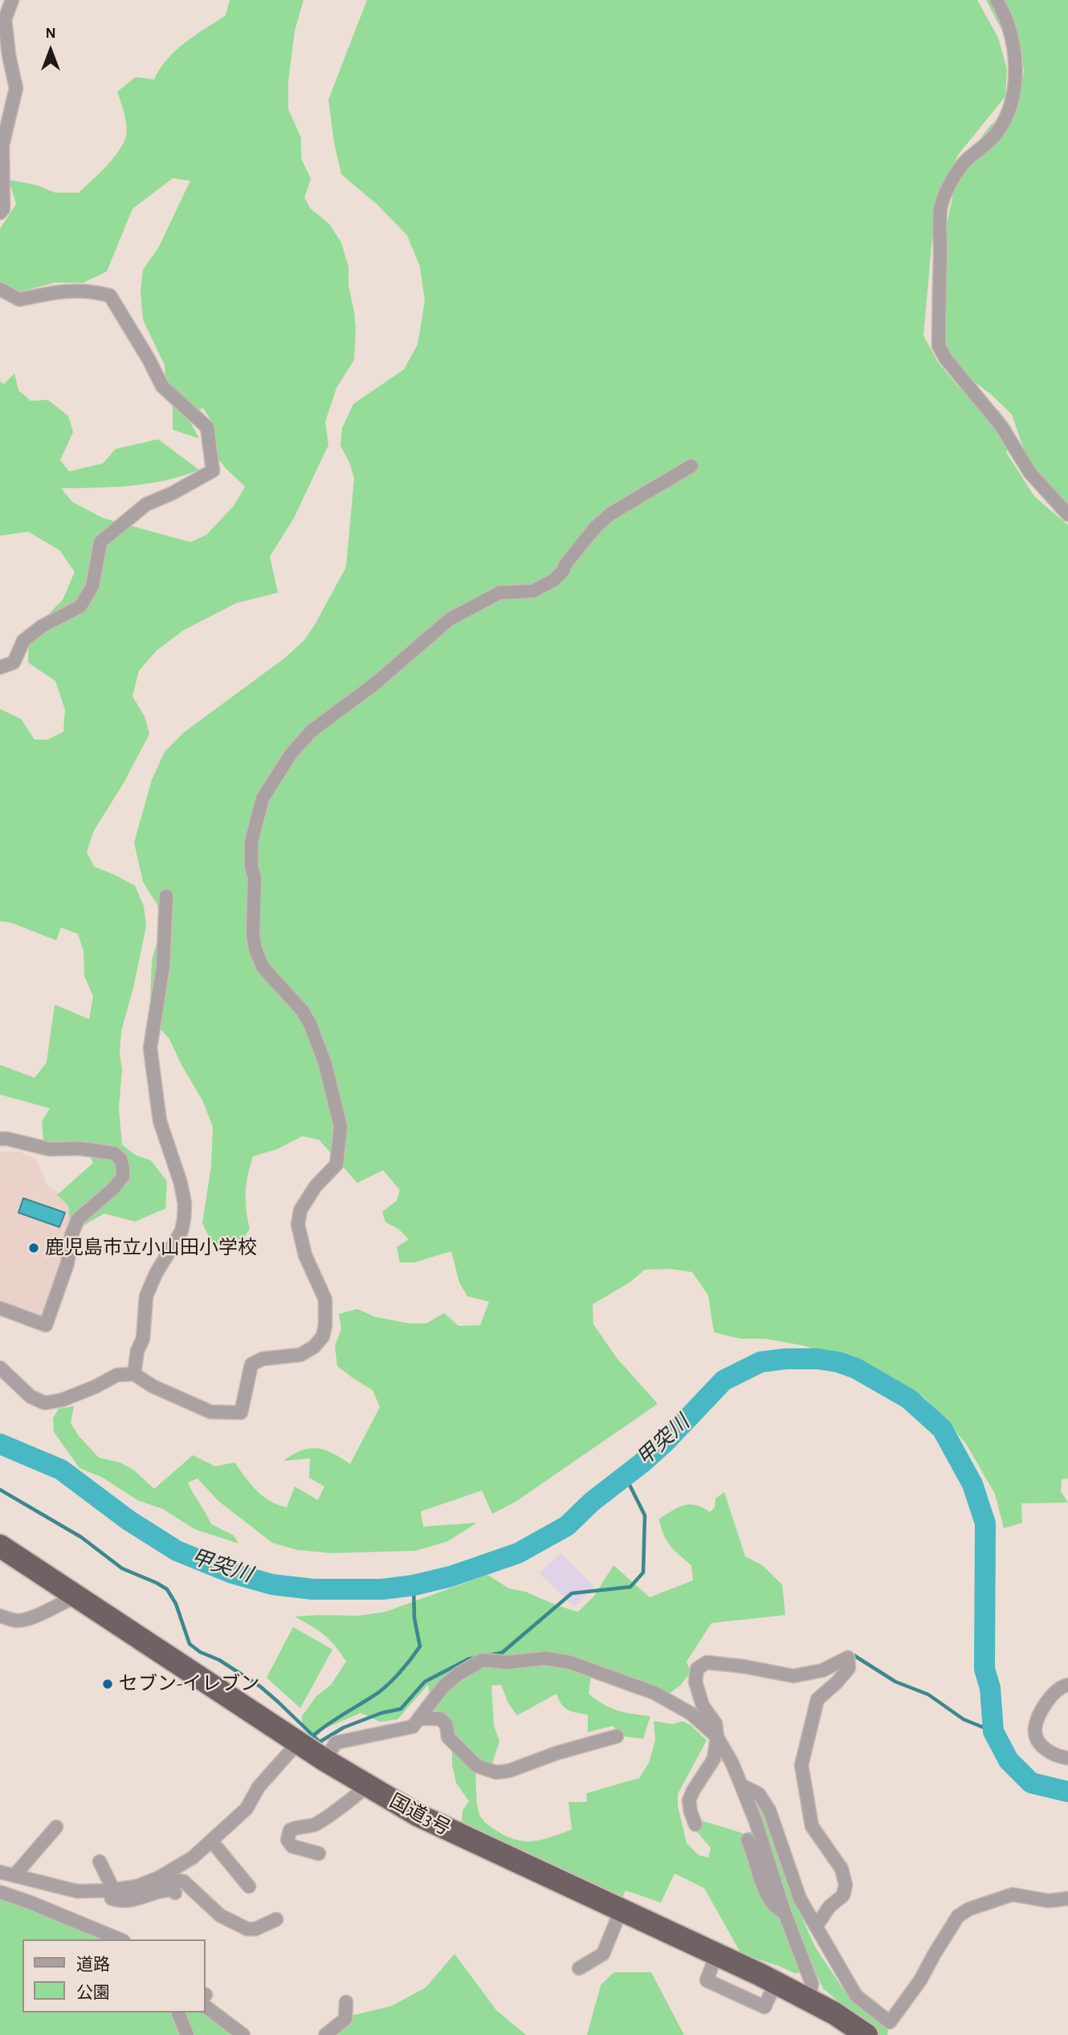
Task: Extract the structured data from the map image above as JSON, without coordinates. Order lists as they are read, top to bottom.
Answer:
{
  "streets": {
    "highway": ["国道3号"]
  },
  "water": ["甲突川"],
  "places": ["鹿児島市立小山田小学校", "セブン-イレブン"],
  "legend": ["道路", "公園"],
  "north": "top"
}
